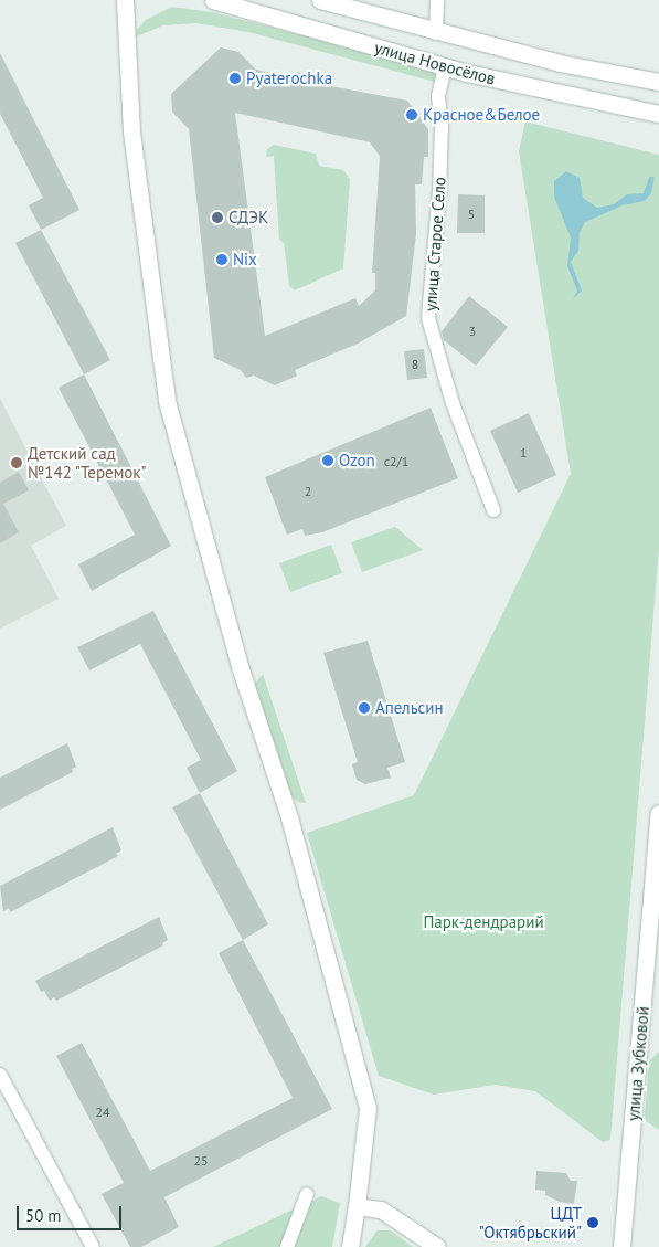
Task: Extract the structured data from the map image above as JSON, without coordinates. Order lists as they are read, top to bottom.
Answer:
{
  "streets": {
    "street": ["улица Новосёлов", "улица Старое Село", "улица Зубковой"]
  },
  "crossings": [
    ["улица Новосёлов", "улица Старое Село"]
  ],
  "parks": ["Парк-дендрарий"],
  "places": [
    "Pyaterochka",
    "Красное&Белое",
    "СДЭК",
    "Nix",
    "Ozon",
    "Детский сад №142 \"Теремок\"",
    "Апельсин",
    "ЦДТ \"Октябрьский\""
  ],
  "house_numbers": [
    "5",
    "3",
    "8",
    "1",
    "с2/1",
    "2",
    "24",
    "25"
  ],
  "scale_bar": "50 m"
}
